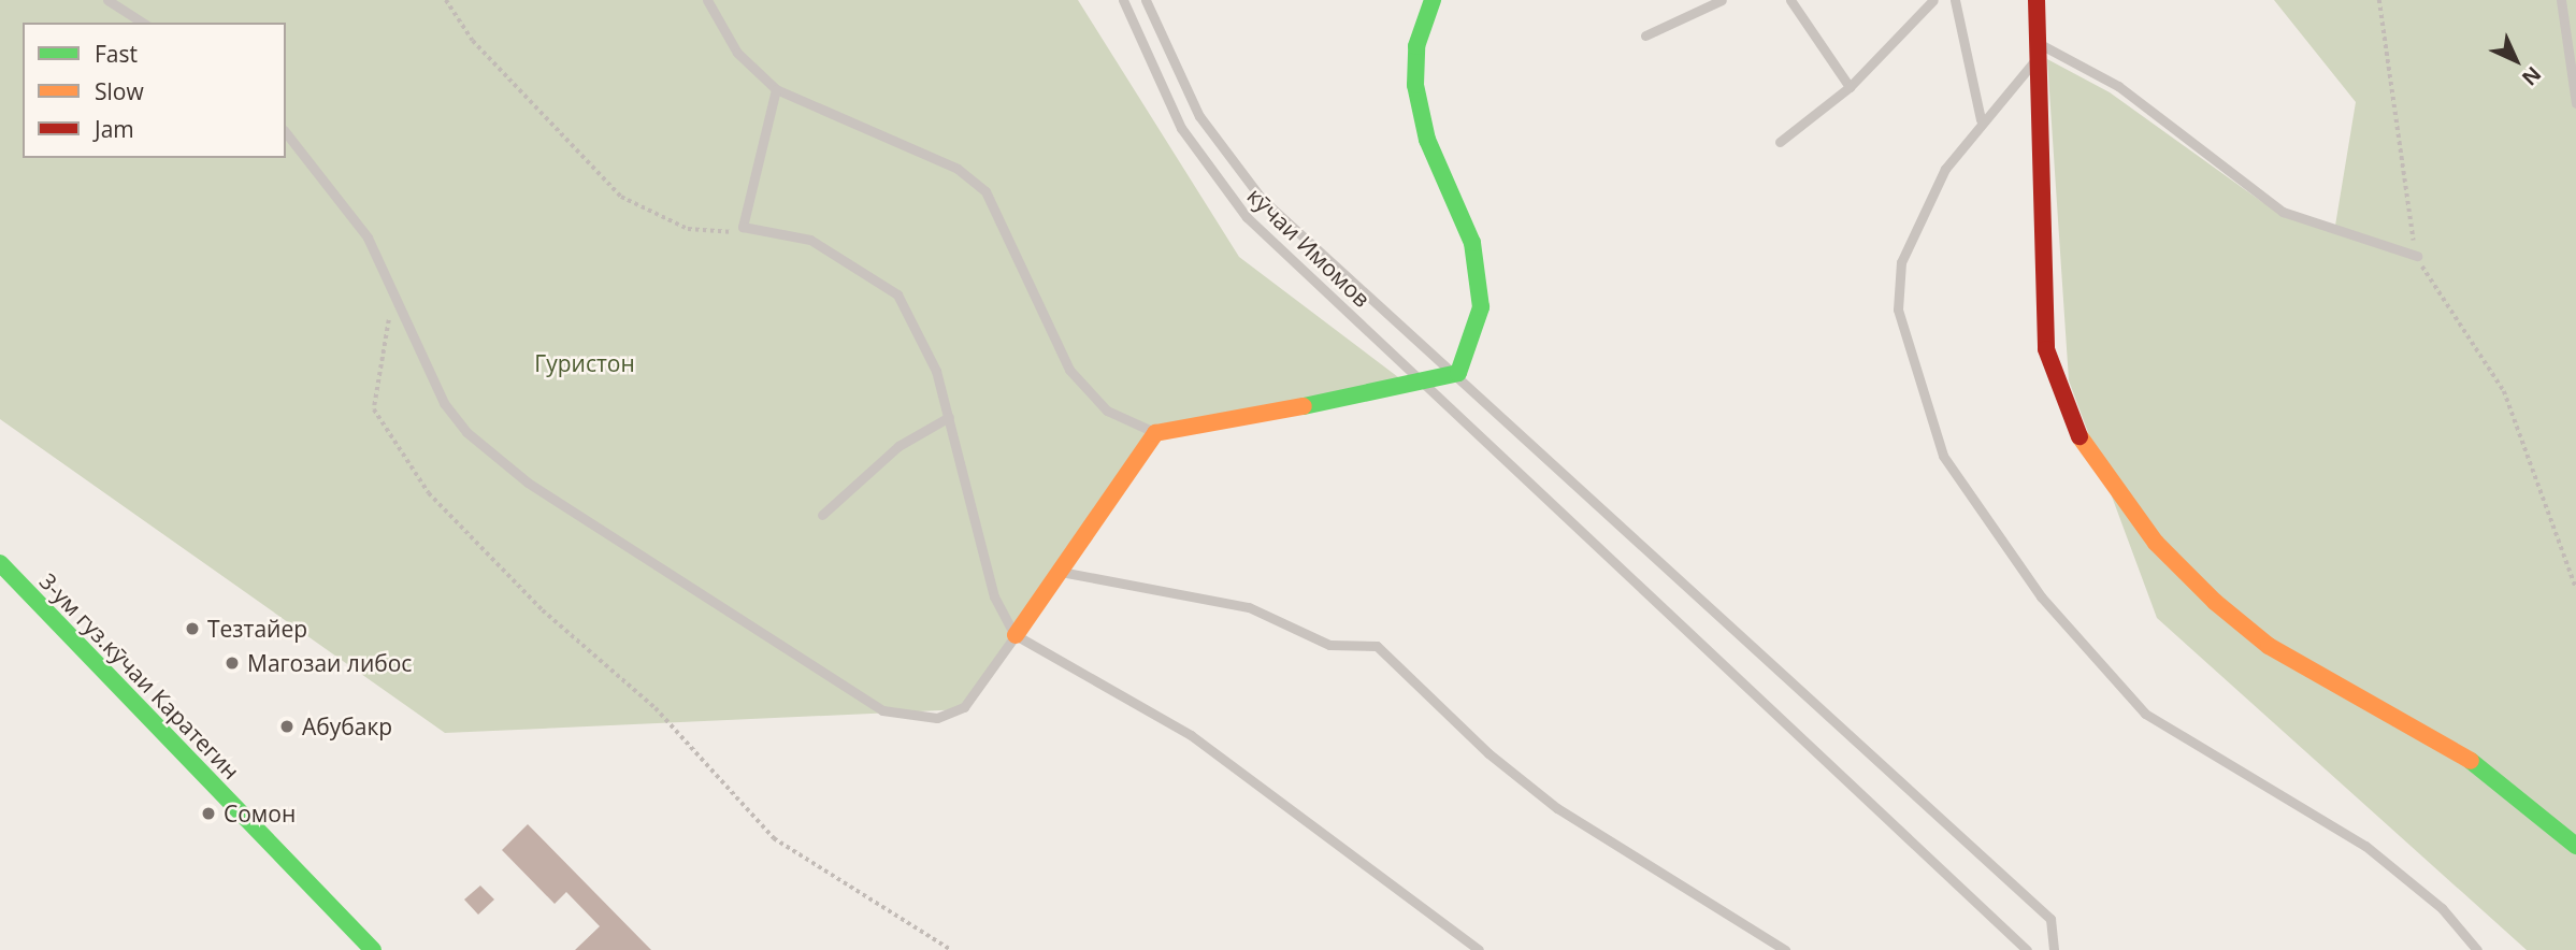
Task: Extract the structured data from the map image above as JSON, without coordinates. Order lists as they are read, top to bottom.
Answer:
{
  "streets": {
    "street": ["3-ум гуз.кӯчаи Каратегин"],
    "lane": ["кӯчаи Имомов"]
  },
  "parks": ["Гуристон"],
  "places": [
    "Тезтайер",
    "Магозаи либос",
    "Абубакр",
    "Сомон"
  ],
  "legend": ["Fast", "Slow", "Jam"],
  "north": "bottom right"
}
